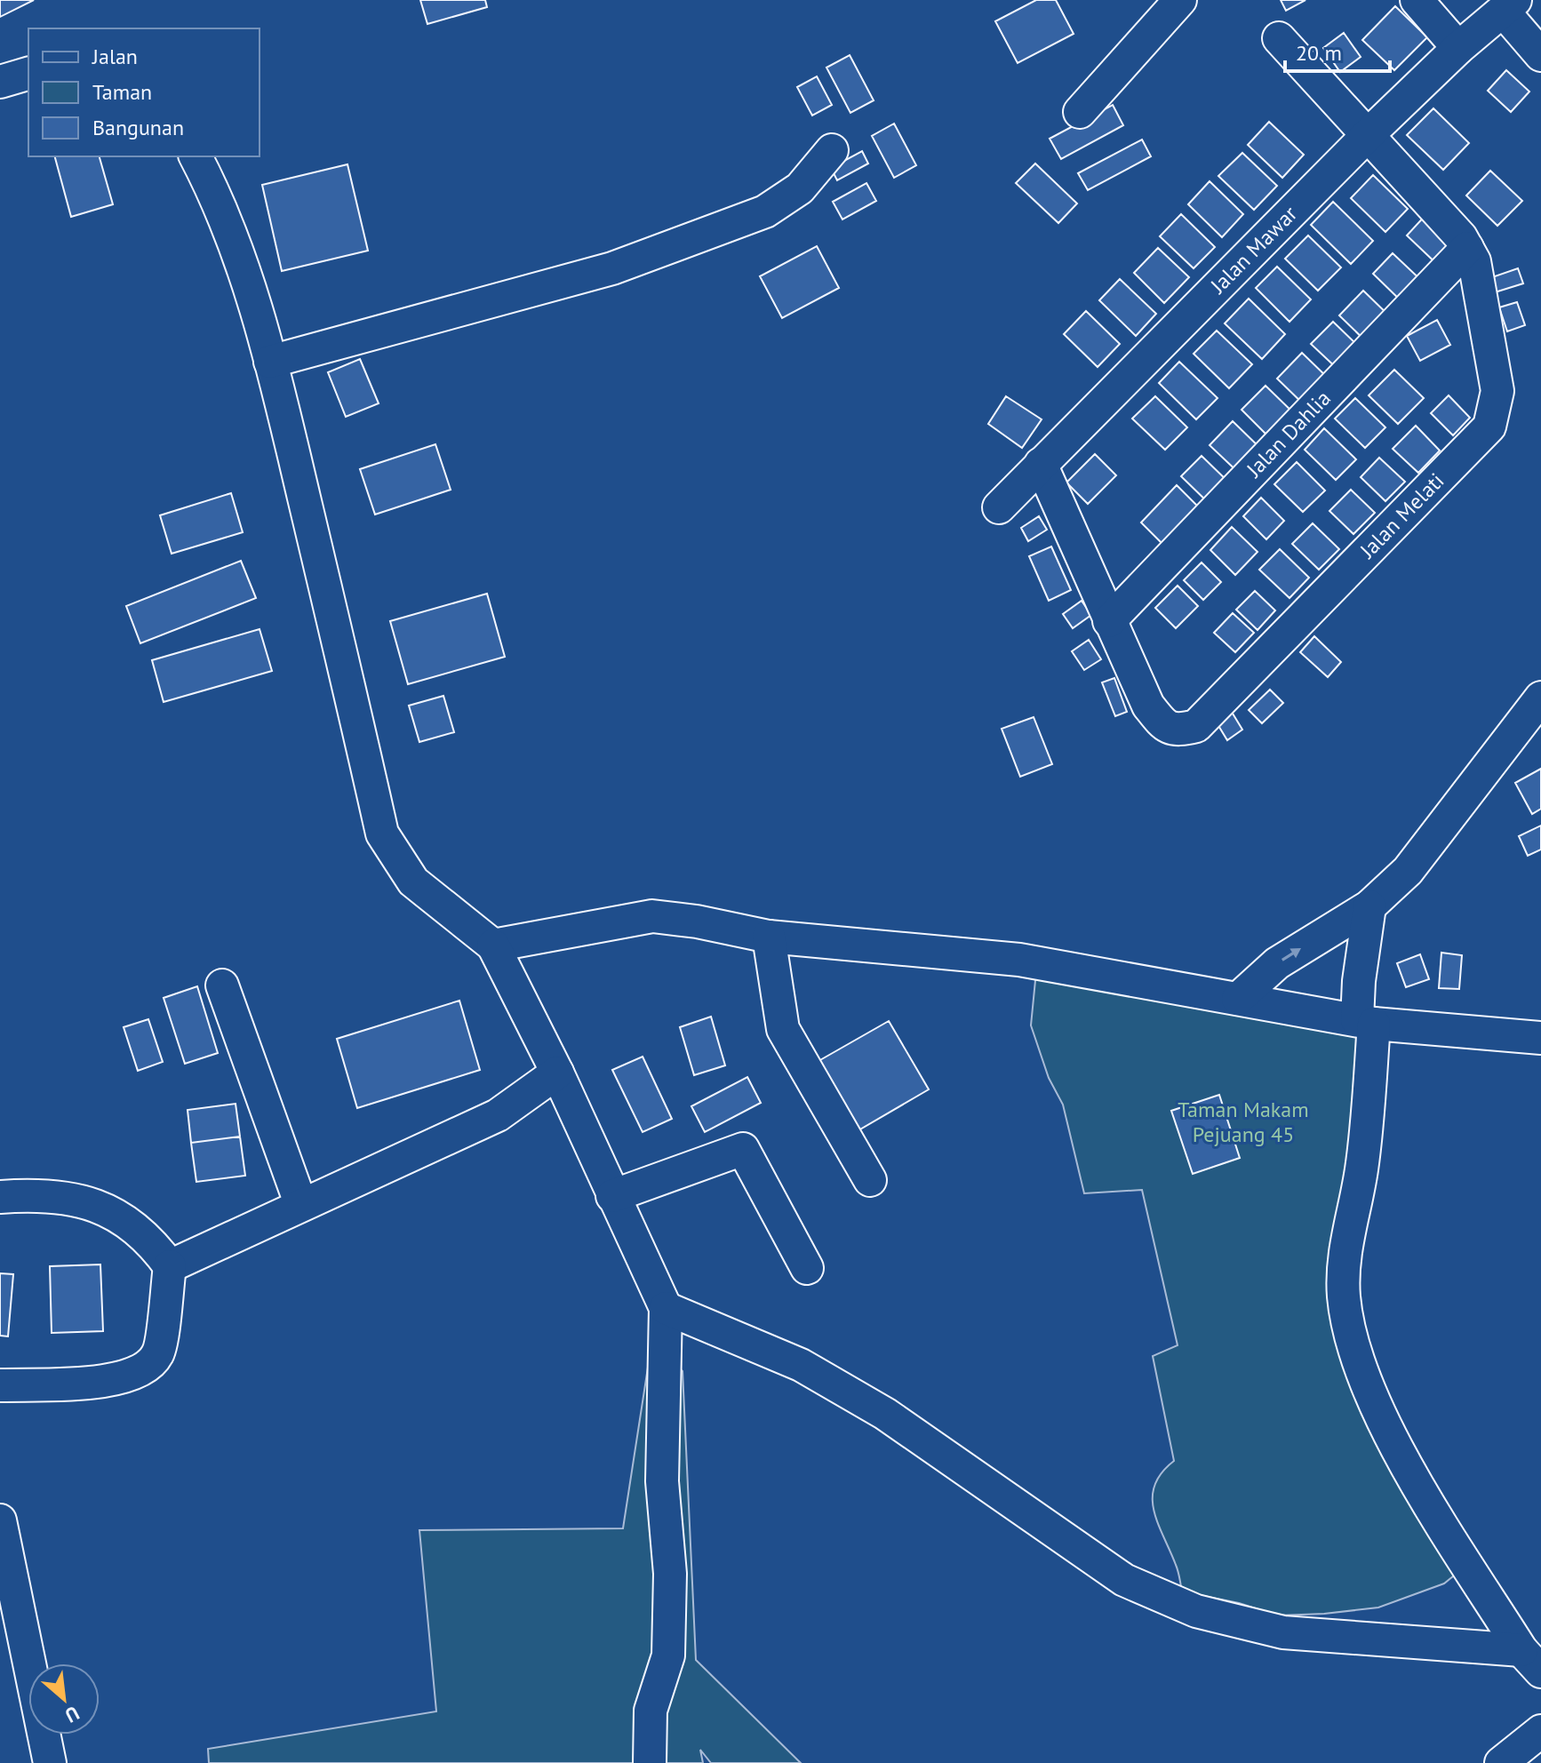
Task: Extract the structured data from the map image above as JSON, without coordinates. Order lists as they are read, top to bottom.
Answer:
{
  "streets": {
    "street": ["Jalan Mawar", "Jalan Dahlia", "Jalan Melati"]
  },
  "crossings": [
    ["Jalan Dahlia", "Jalan Melati"]
  ],
  "parks": ["Taman Makam Pejuang 45"],
  "legend": ["Jalan", "Taman", "Bangunan"],
  "scale_bar": "20 m",
  "north": "bottom right"
}
